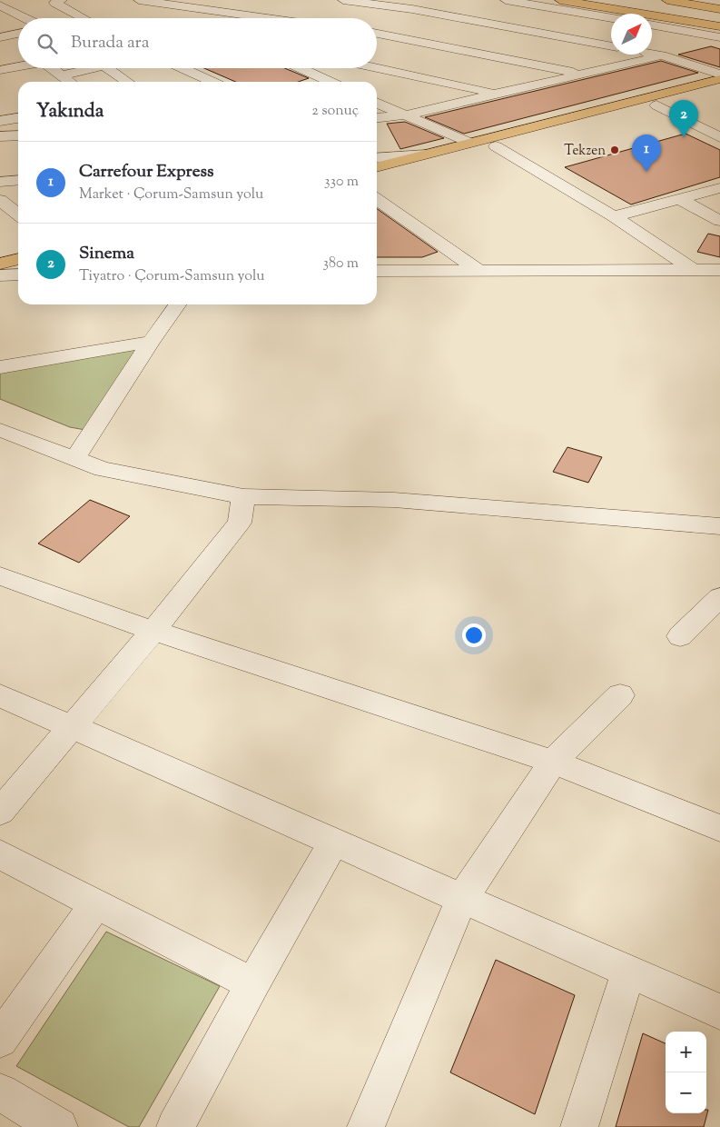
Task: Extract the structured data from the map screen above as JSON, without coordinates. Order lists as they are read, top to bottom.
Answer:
{
  "places": ["Tekzen"],
  "north": "top right",
  "page": {
    "search": "Burada ara",
    "heading": ["Yakında", "2 sonuç"],
    "pins": ["2", "1"],
    "list": [
      {
        "mark": "1",
        "name": "Carrefour Express",
        "note": "Market · Çorum-Samsun yolu",
        "value": "330 m"
      },
      {
        "mark": "2",
        "name": "Sinema",
        "note": "Tiyatro · Çorum-Samsun yolu",
        "value": "380 m"
      }
    ],
    "map_buttons": ["+", "−"]
  }
}
